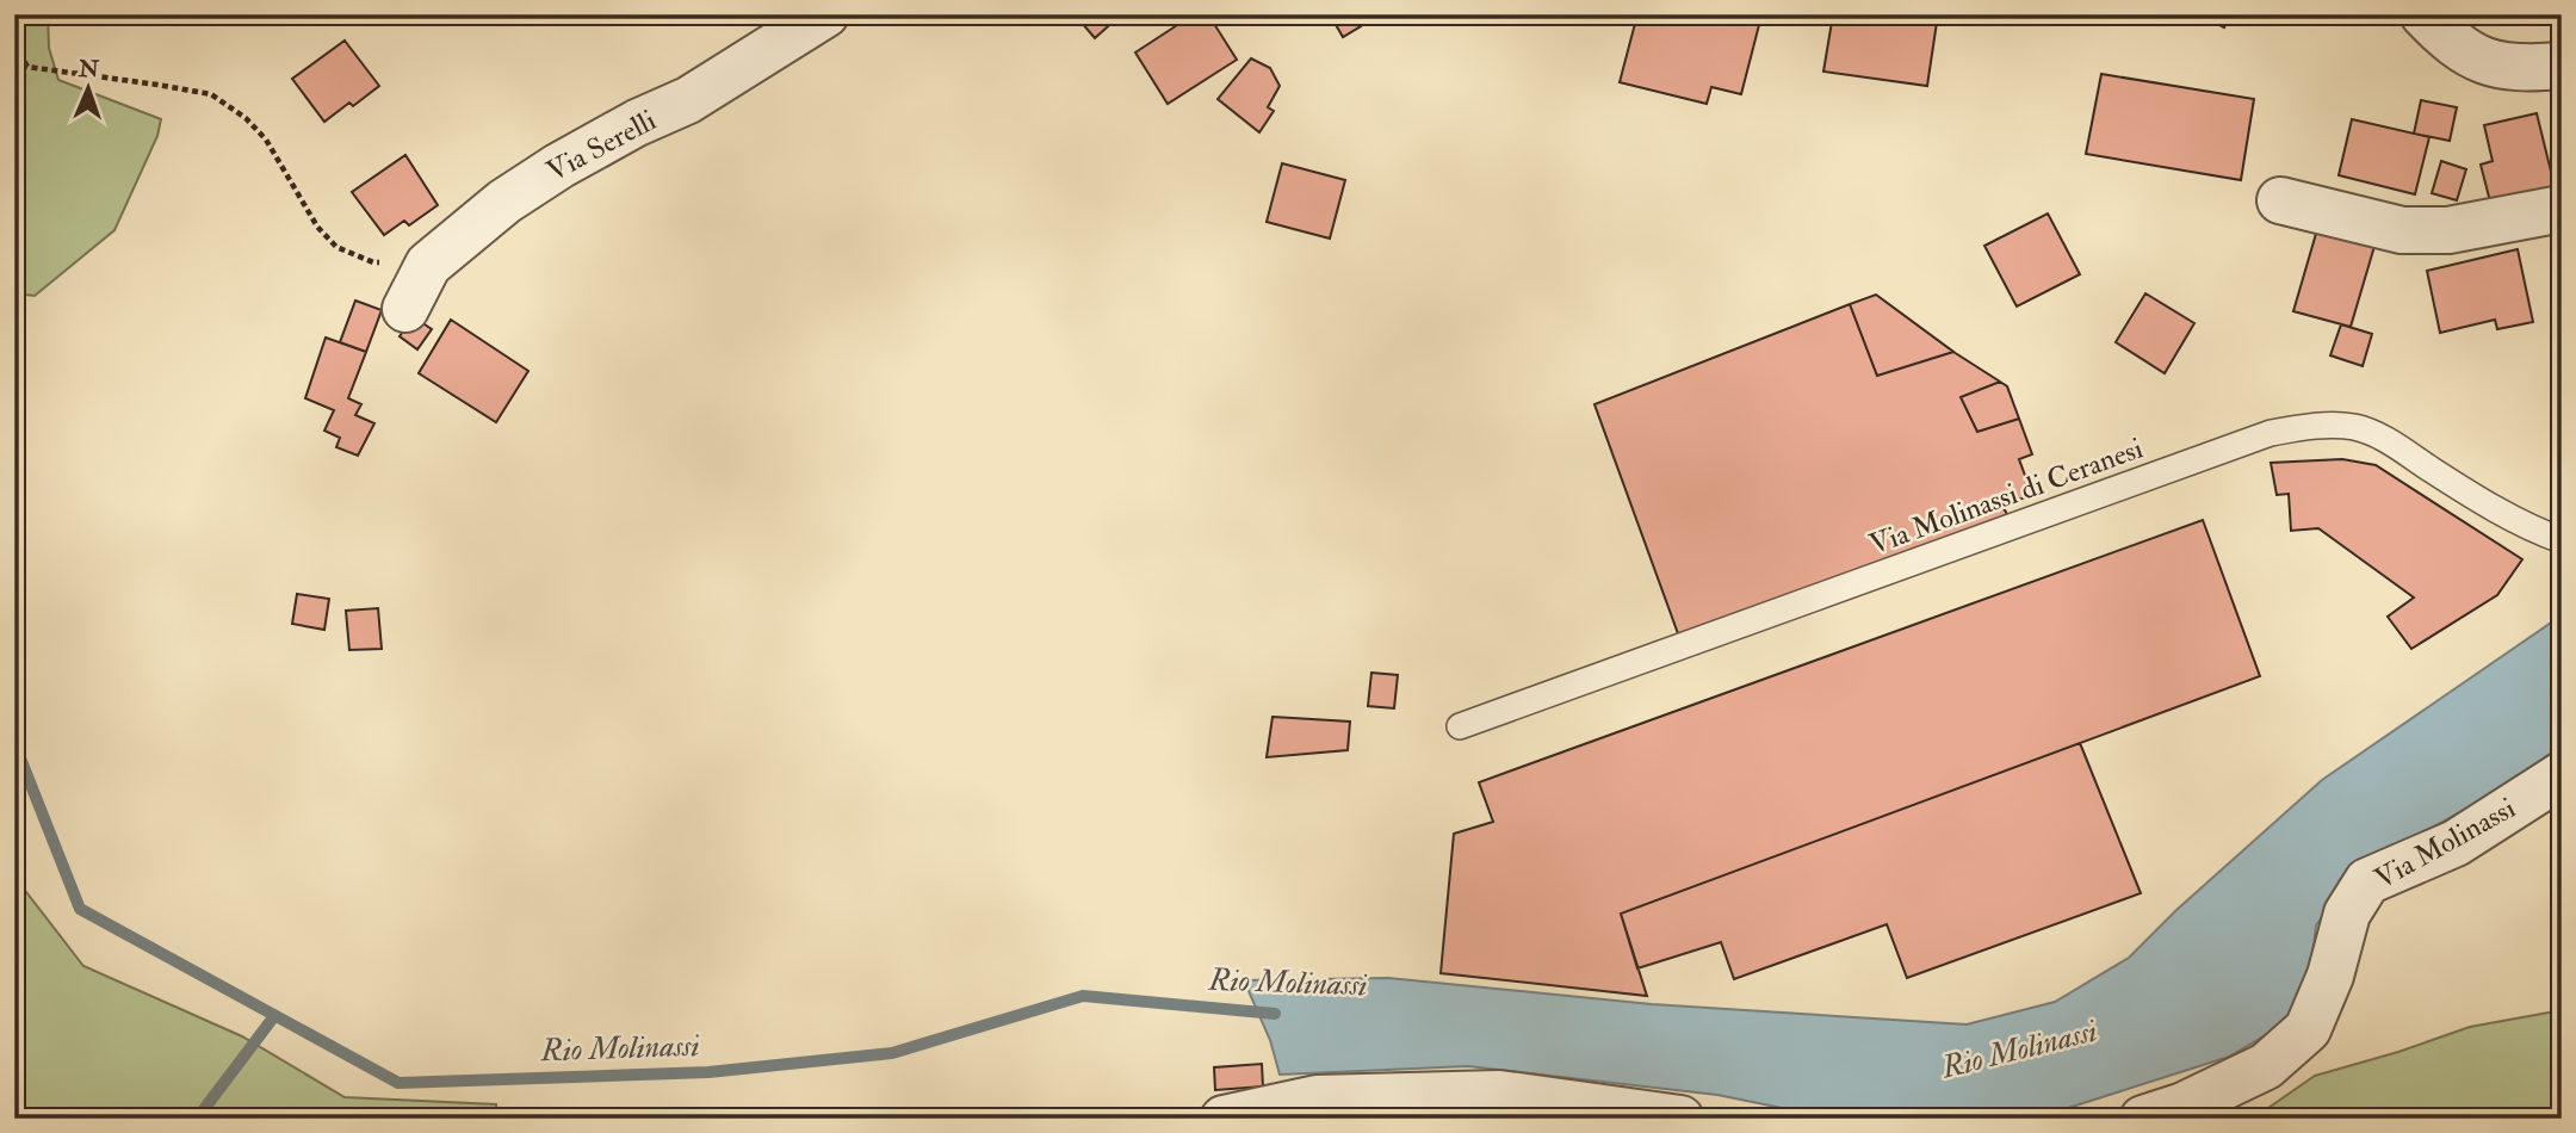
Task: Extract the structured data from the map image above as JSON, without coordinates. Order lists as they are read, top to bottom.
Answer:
{
  "streets": {
    "street": ["Via Serelli", "Via Molinassi"],
    "lane": ["Via Molinassi di Ceranesi"]
  },
  "water": ["Rio Molinassi"],
  "north": "top"
}
